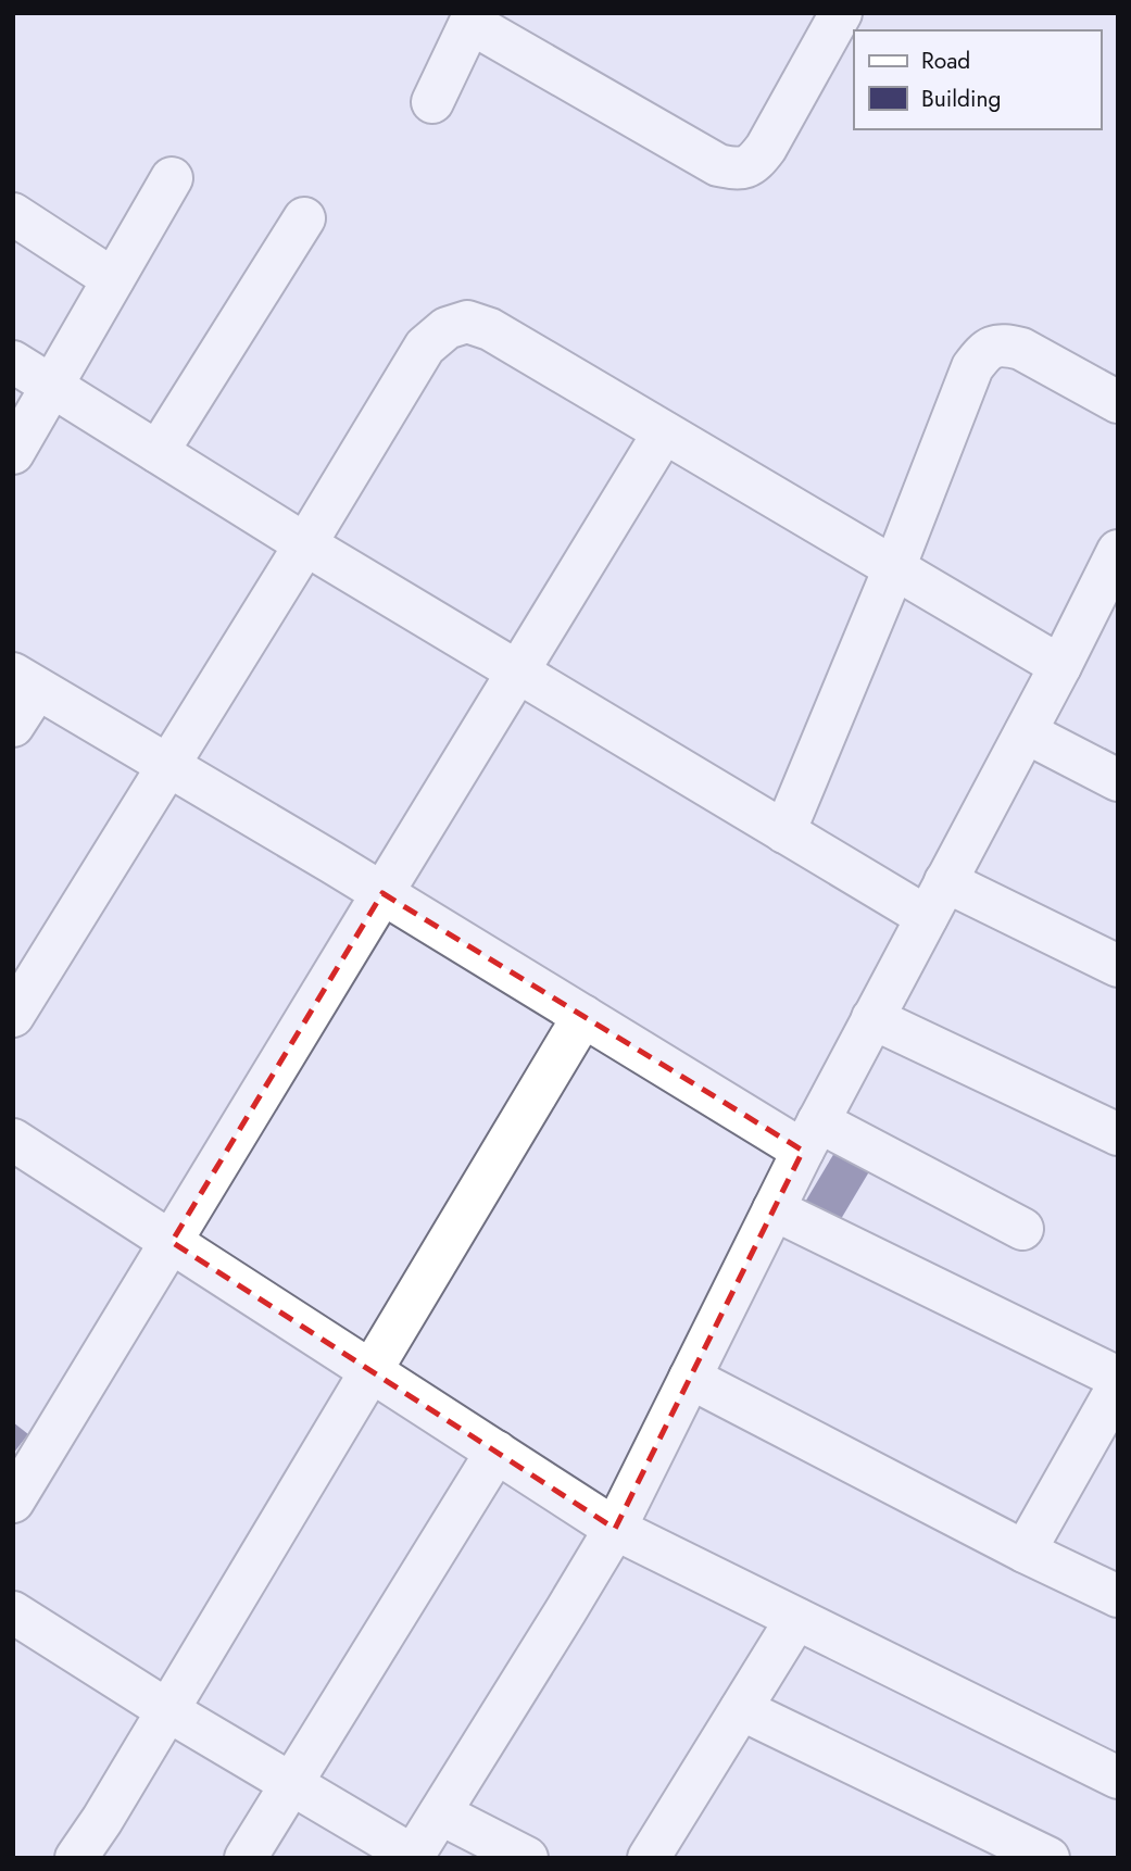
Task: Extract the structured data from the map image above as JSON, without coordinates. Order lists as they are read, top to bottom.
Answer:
{
  "legend": ["Road", "Building"]
}
